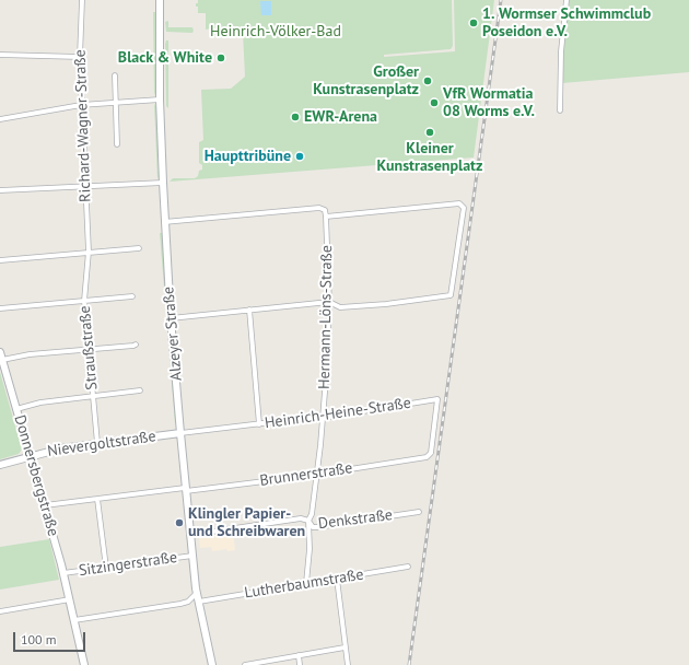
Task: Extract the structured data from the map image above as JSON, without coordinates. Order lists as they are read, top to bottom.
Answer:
{
  "streets": {
    "street": [
      "Richard-Wagner-Straße",
      "Hermann-Löns-Straße",
      "Alzeyer Straße",
      "Straußstraße",
      "Heinrich-Heine-Straße",
      "Nievergoltstraße",
      "Brunnerstraße",
      "Donnersbergstraße",
      "Denkstraße",
      "Sitzingerstraße",
      "Lutherbaumstraße"
    ]
  },
  "crossings": [
    ["Richard-Wagner-Straße", "Straußstraße"],
    ["Hermann-Löns-Straße", "Heinrich-Heine-Straße"],
    ["Hermann-Löns-Straße", "Brunnerstraße"],
    ["Hermann-Löns-Straße", "Denkstraße"],
    ["Hermann-Löns-Straße", "Lutherbaumstraße"],
    ["Alzeyer Straße", "Heinrich-Heine-Straße"],
    ["Alzeyer Straße", "Nievergoltstraße"],
    ["Alzeyer Straße", "Brunnerstraße"],
    ["Alzeyer Straße", "Denkstraße"],
    ["Alzeyer Straße", "Sitzingerstraße"],
    ["Alzeyer Straße", "Lutherbaumstraße"],
    ["Straußstraße", "Nievergoltstraße"],
    ["Heinrich-Heine-Straße", "Nievergoltstraße"],
    ["Heinrich-Heine-Straße", "Brunnerstraße"],
    ["Nievergoltstraße", "Donnersbergstraße"],
    ["Brunnerstraße", "Donnersbergstraße"],
    ["Donnersbergstraße", "Sitzingerstraße"]
  ],
  "parks": ["Heinrich-Völker-Bad"],
  "places": [
    "1. Wormser Schwimmclub Poseidon e.V.",
    "Black & White",
    "Großer Kunstrasenplatz",
    "VfR Wormatia 08 Worms e.V.",
    "EWR-Arena",
    "Kleiner Kunstrasenplatz",
    "Haupttribüne",
    "Klingler Papier- und Schreibwaren"
  ],
  "scale_bar": "100 m"
}
